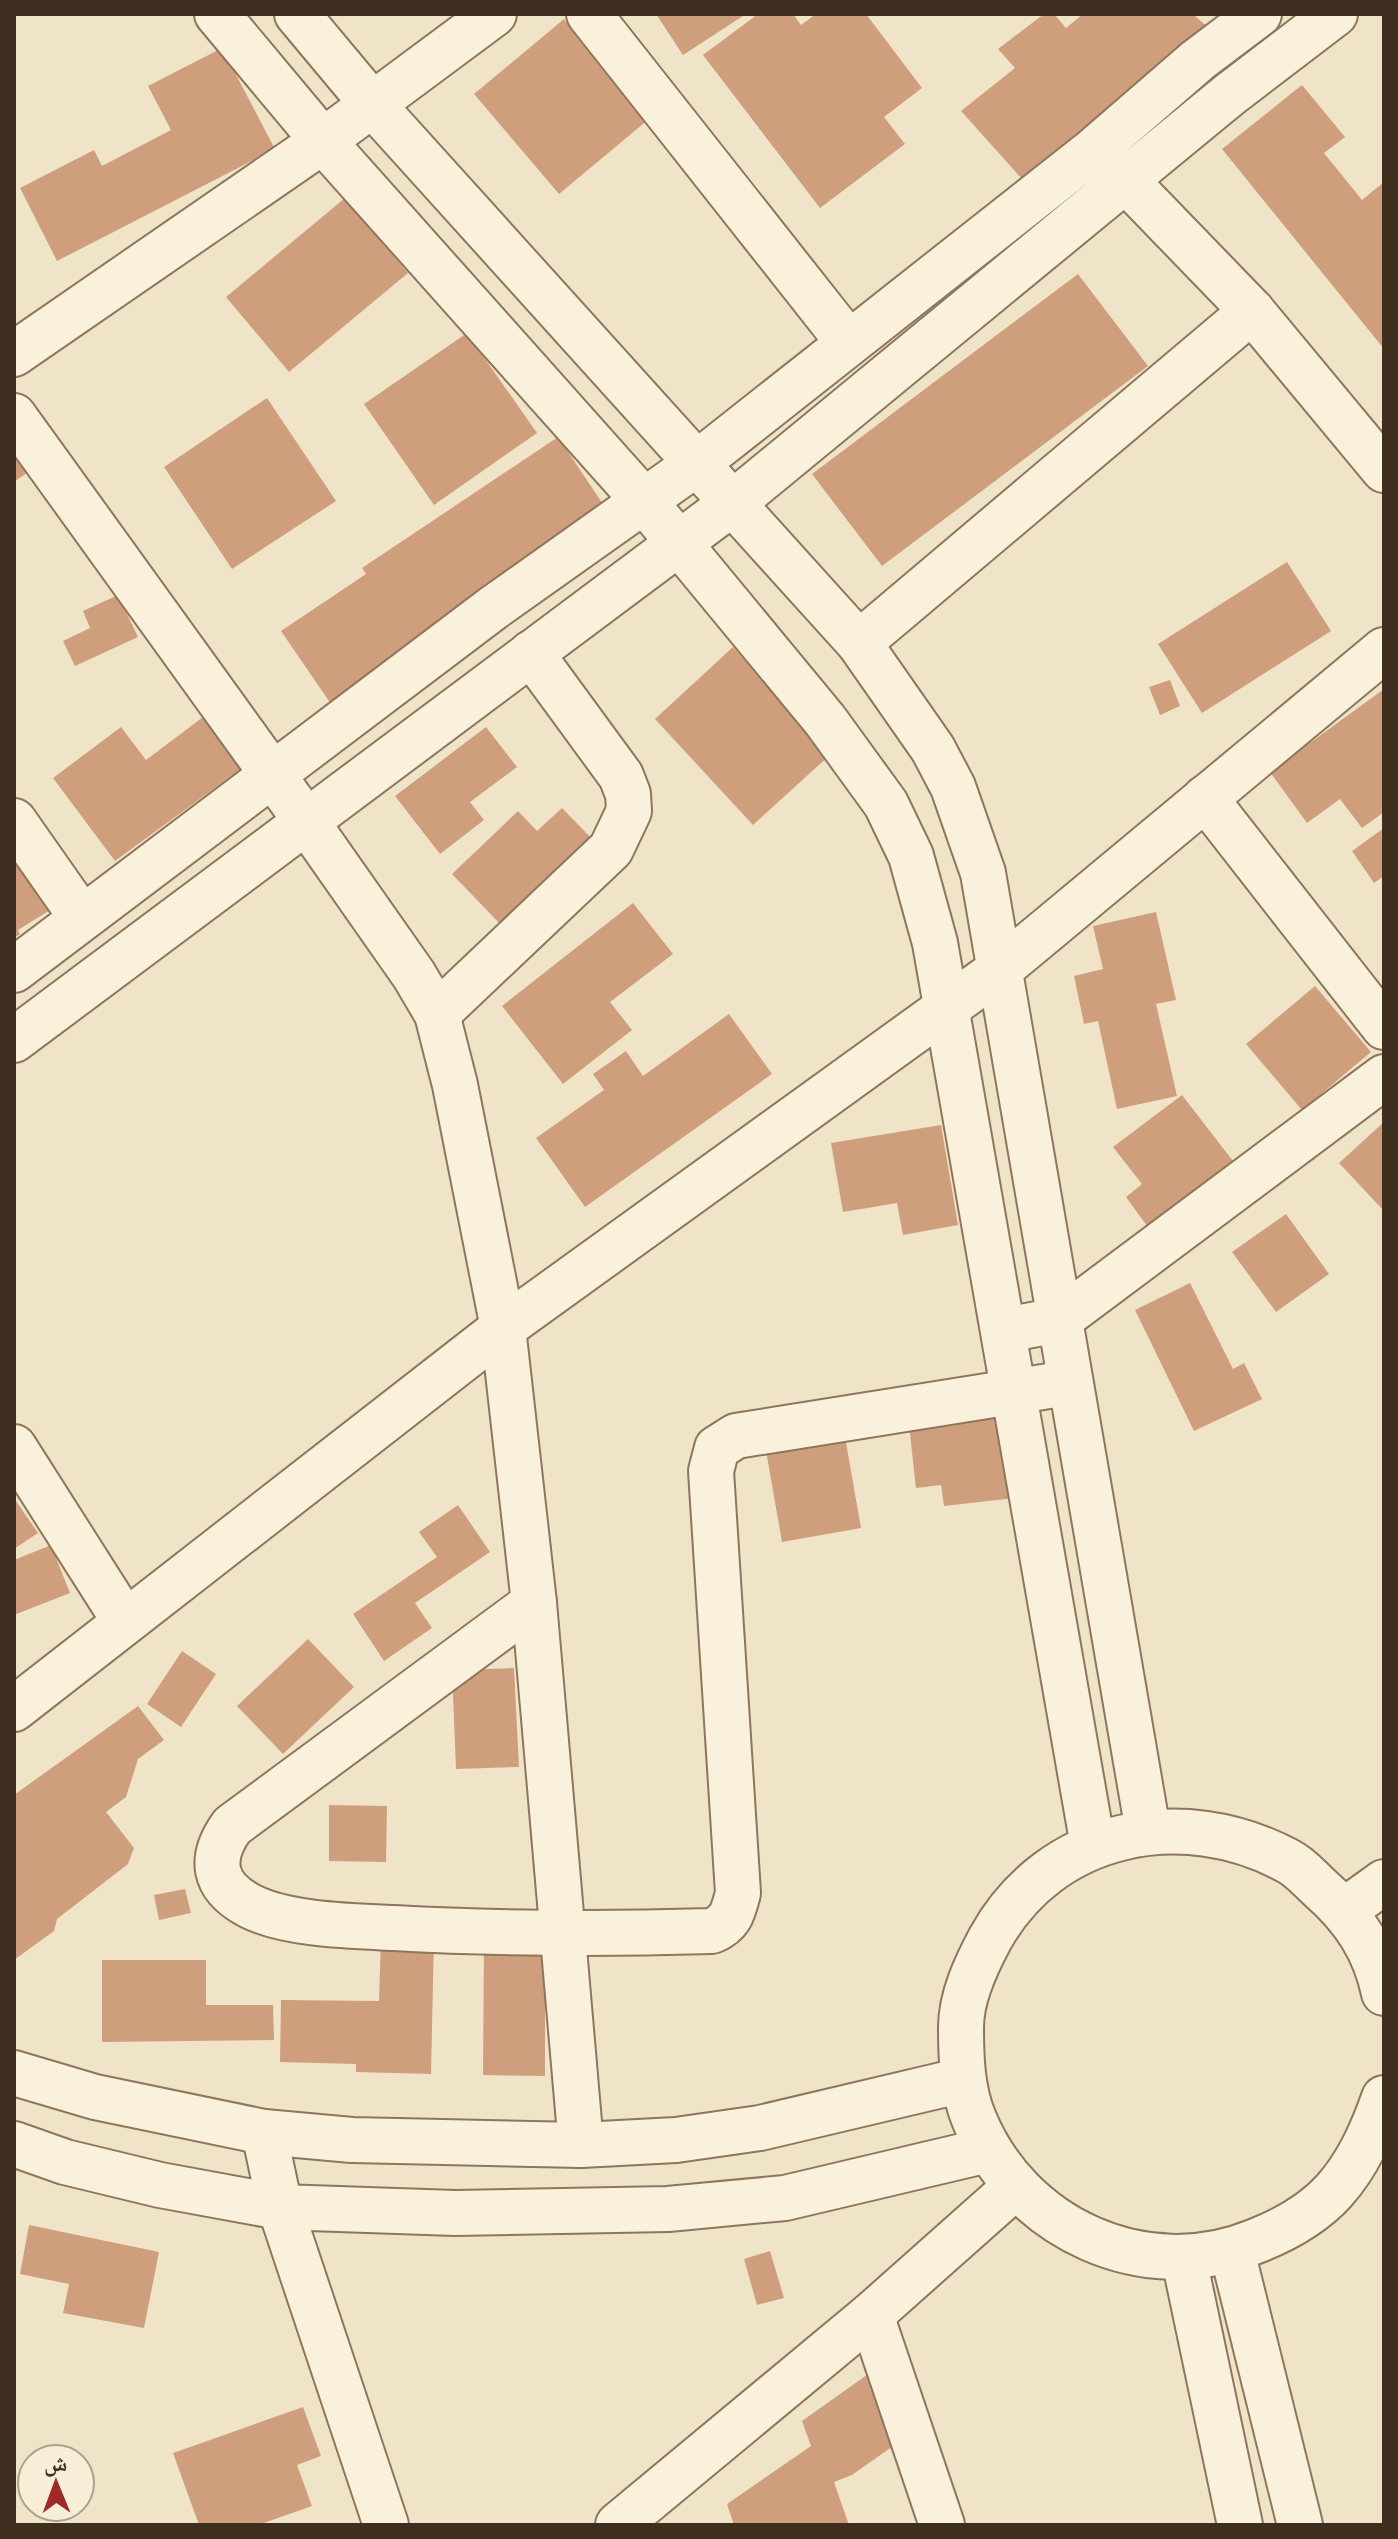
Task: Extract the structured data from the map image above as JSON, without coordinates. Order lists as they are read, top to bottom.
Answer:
{
  "north": "top"
}
